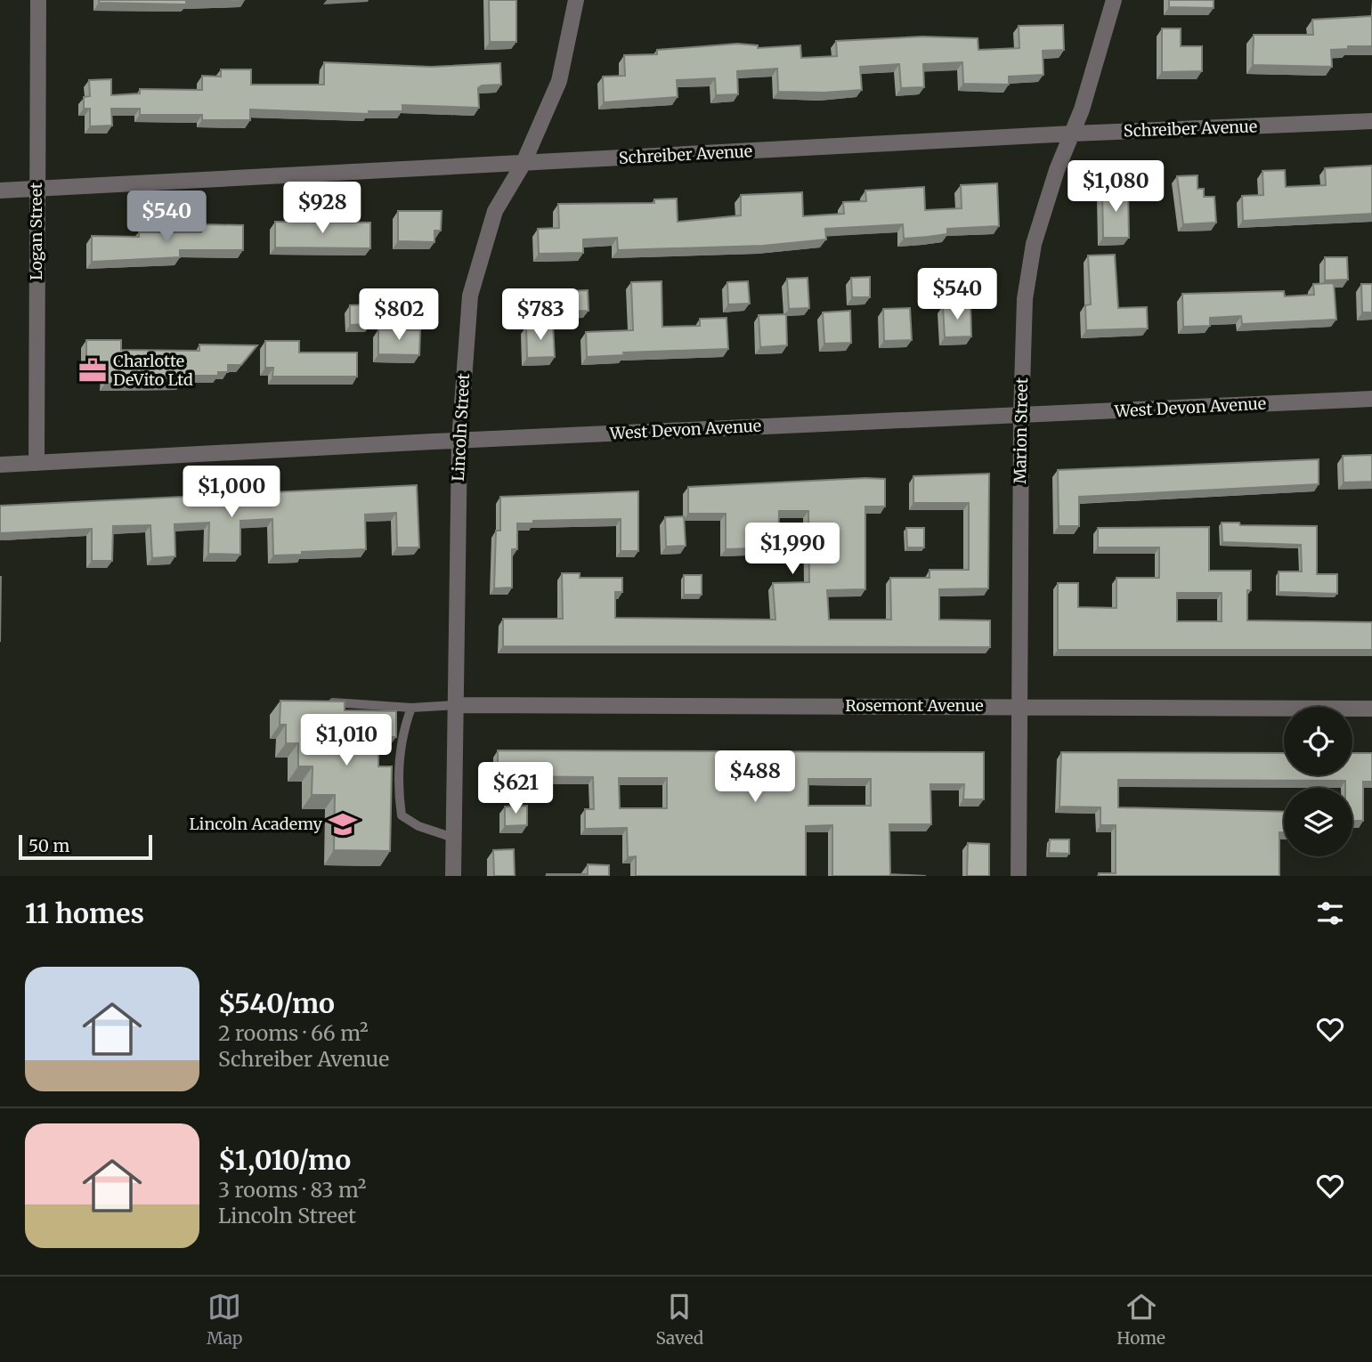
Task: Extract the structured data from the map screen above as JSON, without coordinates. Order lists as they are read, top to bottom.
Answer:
{
  "streets": {
    "street": [
      "Schreiber Avenue",
      "Logan Street",
      "West Devon Avenue",
      "Lincoln Street",
      "Marion Street",
      "Rosemont Avenue"
    ]
  },
  "crossings": [
    ["Schreiber Avenue", "Logan Street"],
    ["Schreiber Avenue", "Lincoln Street"],
    ["Schreiber Avenue", "Marion Street"],
    ["Logan Street", "West Devon Avenue"],
    ["West Devon Avenue", "Lincoln Street"],
    ["West Devon Avenue", "Marion Street"],
    ["Lincoln Street", "Rosemont Avenue"],
    ["Marion Street", "Rosemont Avenue"]
  ],
  "places": {
    "office": ["Charlotte DeVito Ltd"],
    "school or university": ["Lincoln Academy"]
  },
  "scale_bar": "50 m",
  "page": {
    "price": [
      "$1,080",
      "$928",
      "$540",
      "$540",
      "$802",
      "$783",
      "$1,000",
      "$1,990",
      "$1,010",
      "$488",
      "$621"
    ],
    "scale": "50 m",
    "heading": "11 homes",
    "list": [
      {
        "name": "$540/mo",
        "note": "2 rooms · 66 m² · Schreiber Avenue"
      },
      {
        "name": "$1,010/mo",
        "note": "3 rooms · 83 m² · Lincoln Street"
      }
    ],
    "tabs": ["Map", "Saved", "Home"]
  }
}
